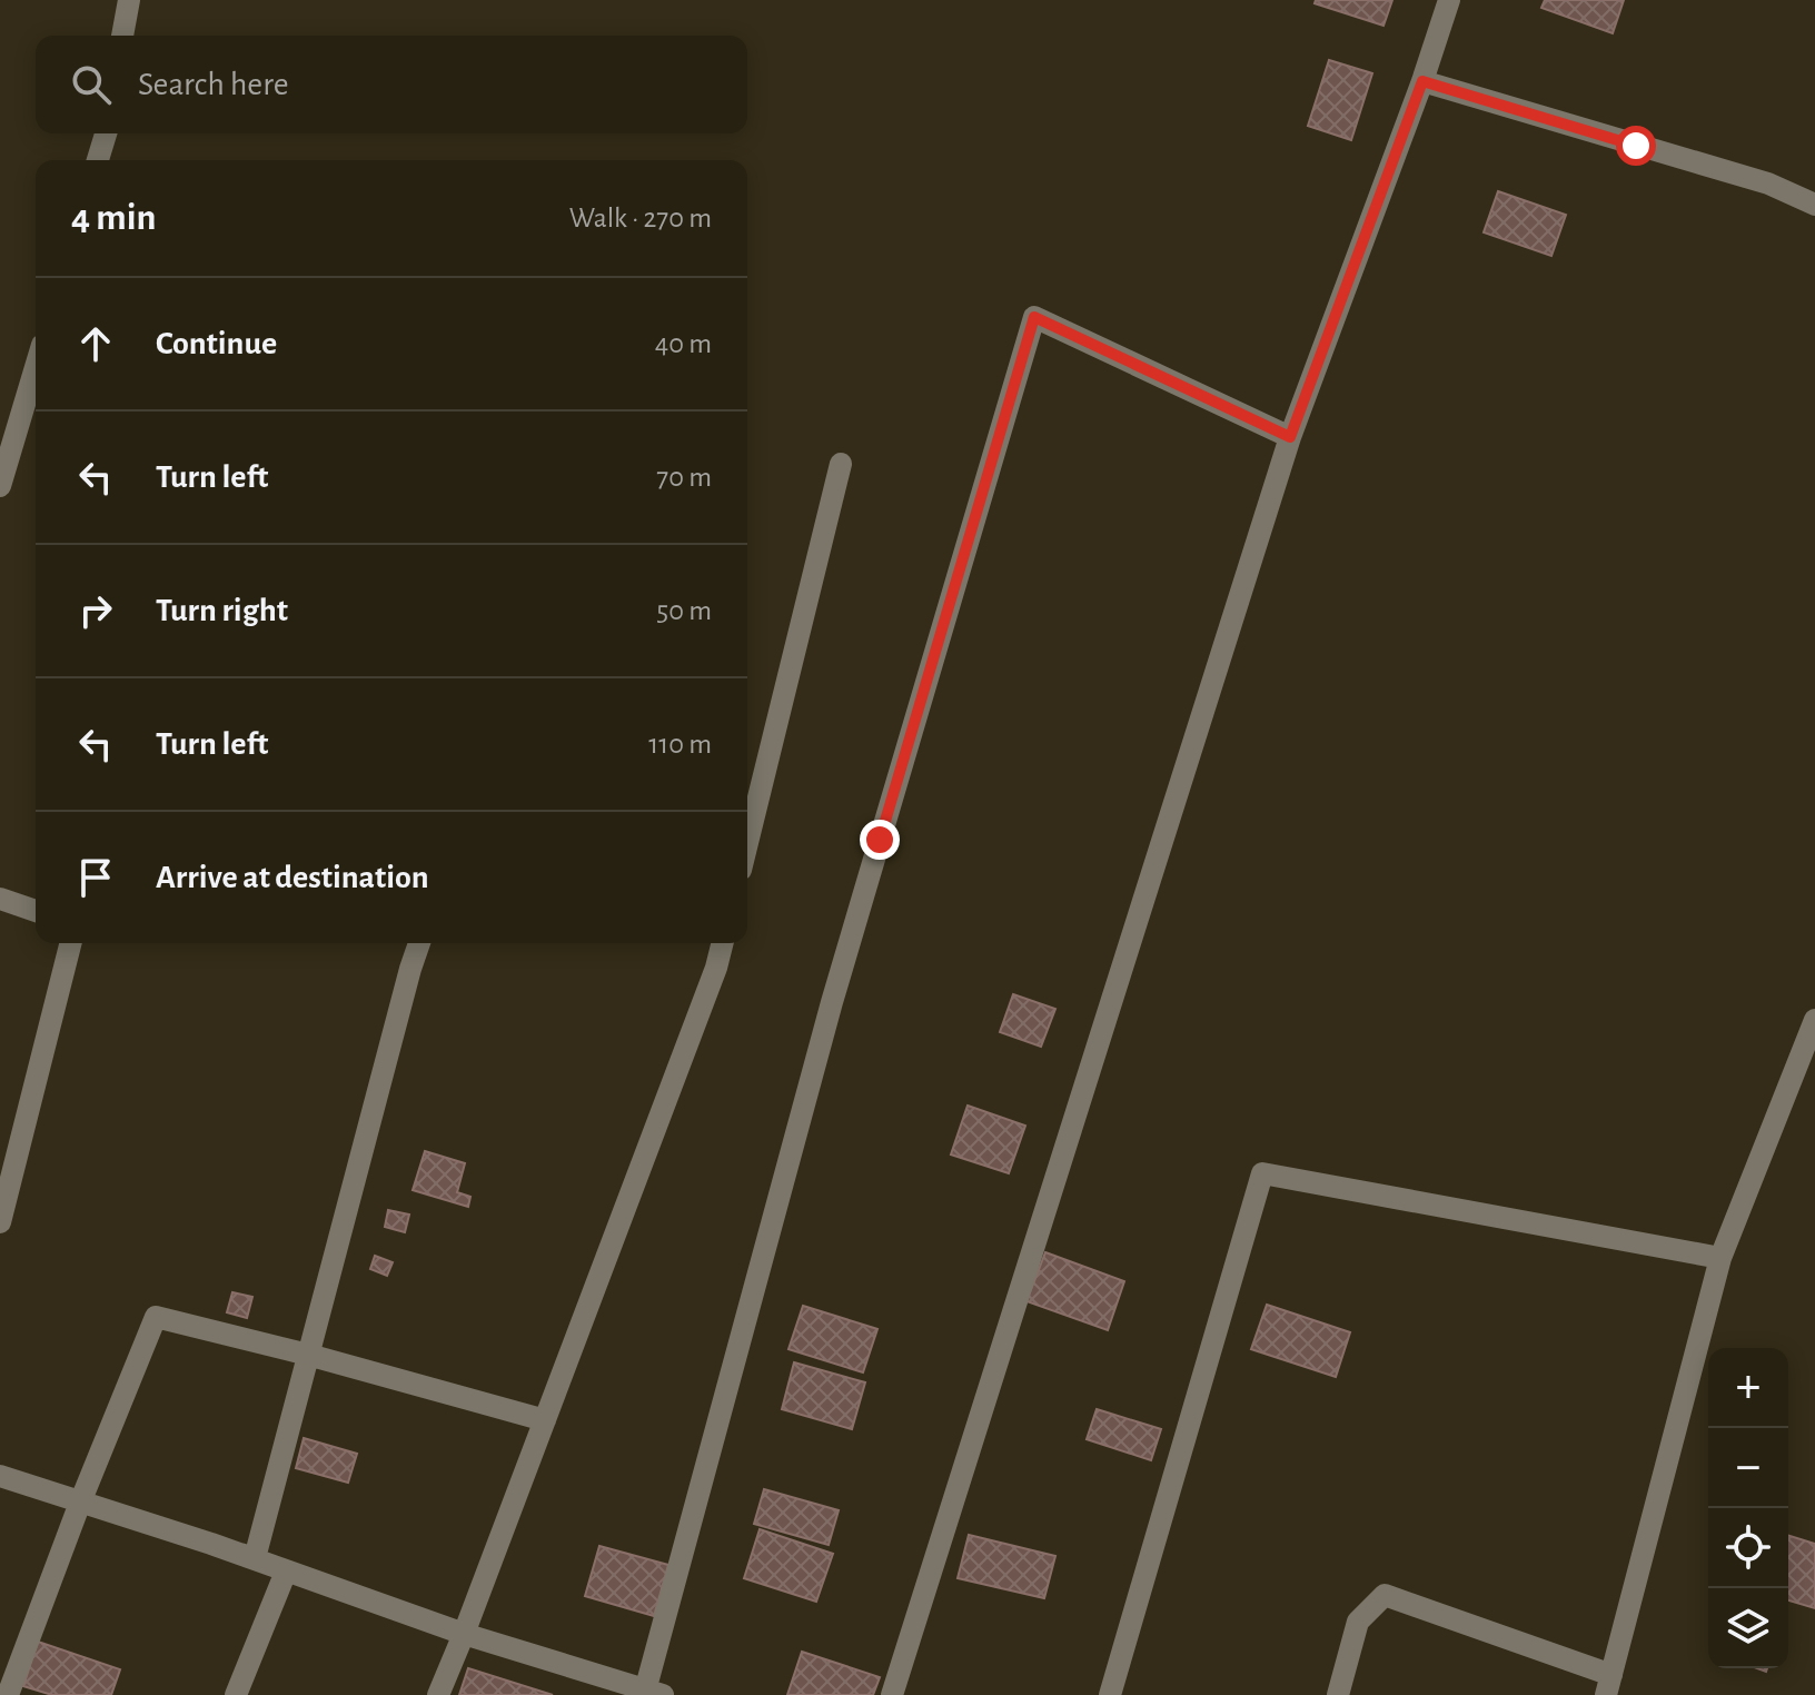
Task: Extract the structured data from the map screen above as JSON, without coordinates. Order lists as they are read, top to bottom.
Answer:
{
  "page": {
    "search": "Search here",
    "heading": ["4 min", "Walk · 270 m"],
    "list": [
      ["Continue", "40 m"],
      ["Turn left", "70 m"],
      ["Turn right", "50 m"],
      ["Turn left", "110 m"],
      "Arrive at destination"
    ],
    "map_buttons": ["+", "−"]
  }
}
